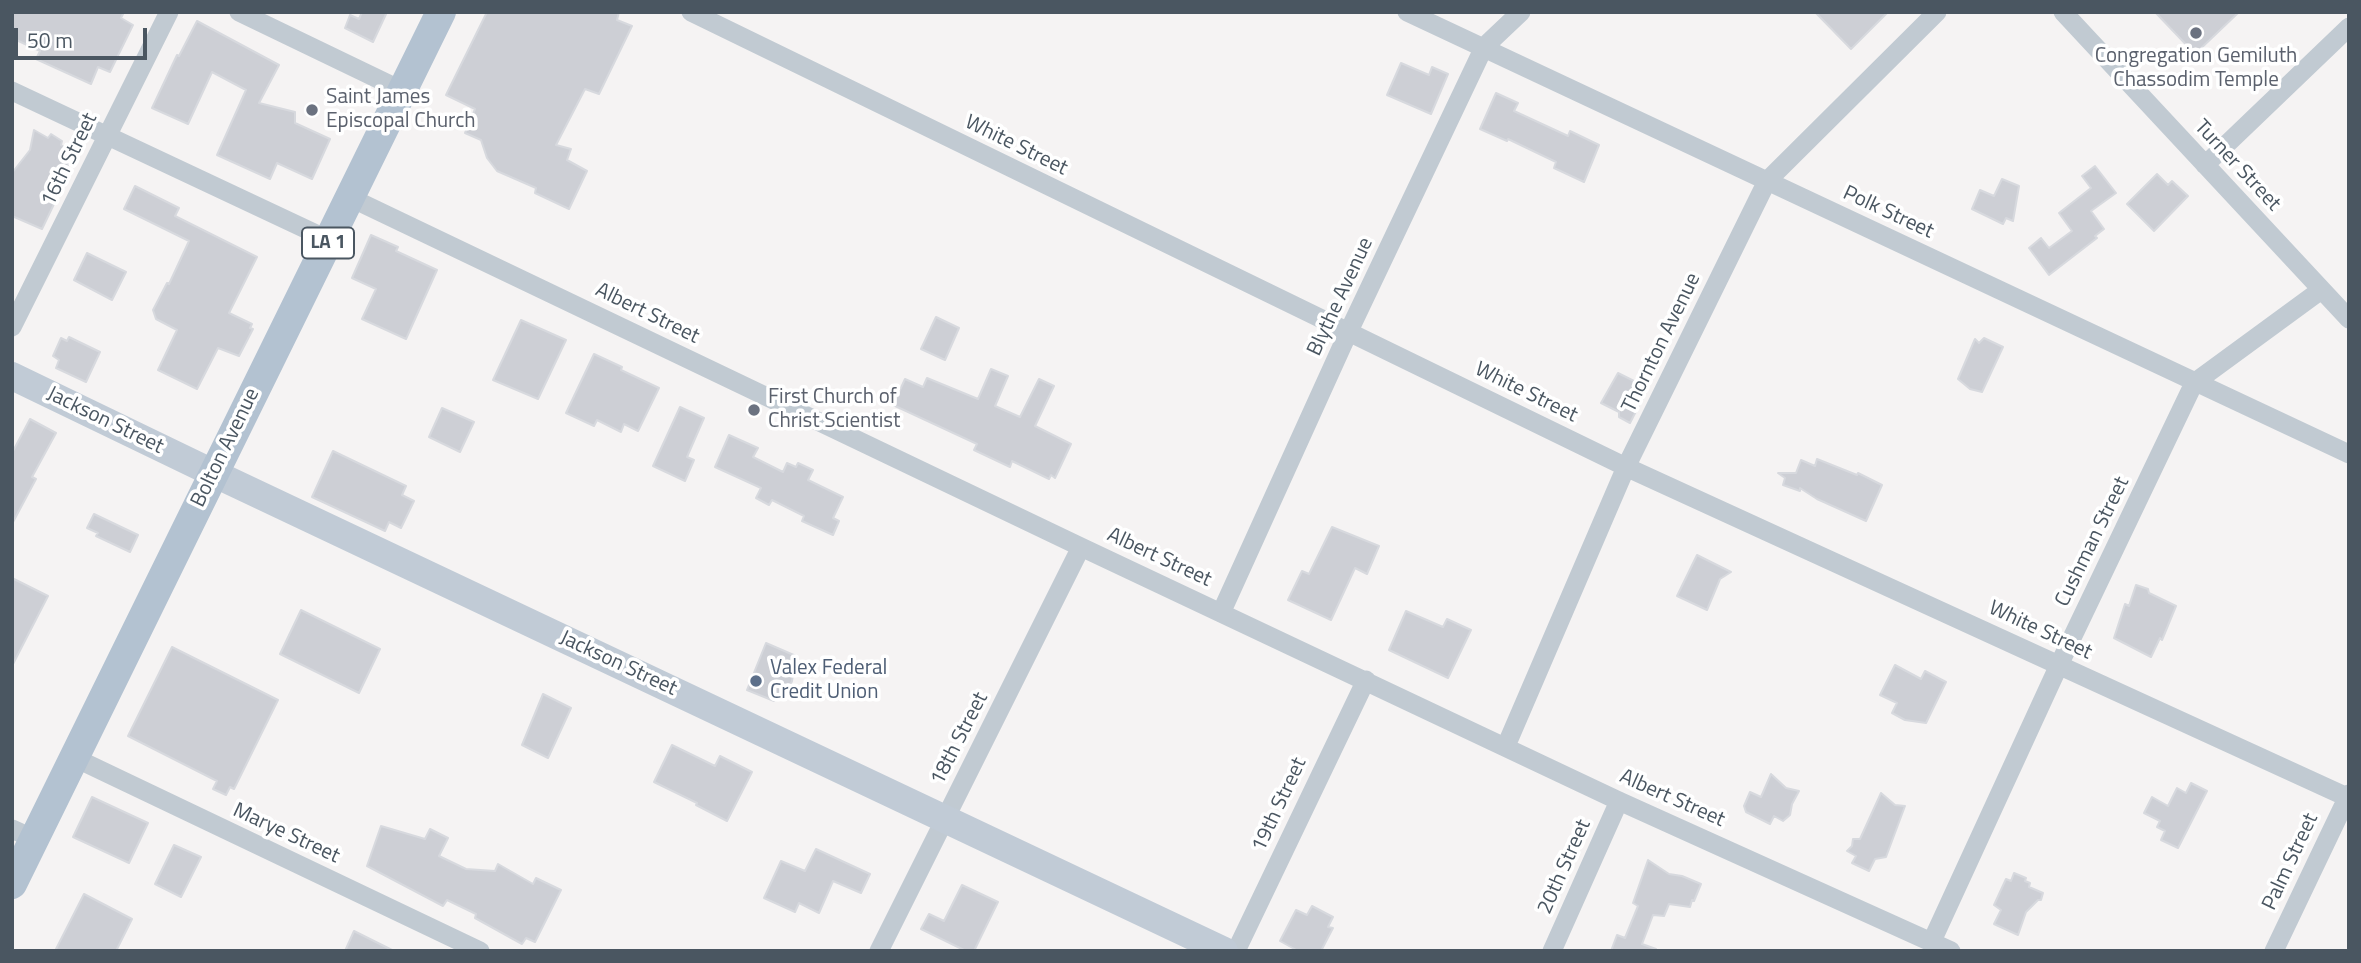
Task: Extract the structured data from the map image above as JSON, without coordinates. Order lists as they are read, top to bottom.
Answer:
{
  "streets": {
    "main road": ["LA 1", "Jackson Street", "Bolton Avenue"],
    "street": [
      "White Street",
      "16th Street",
      "Turner Street",
      "Polk Street",
      "Blythe Avenue",
      "Albert Street",
      "Thornton Avenue",
      "Cushman Street",
      "18th Street",
      "19th Street",
      "Marye Street",
      "Palm Street",
      "20th Street"
    ]
  },
  "crossings": [
    ["White Street", "Blythe Avenue"],
    ["White Street", "Thornton Avenue"],
    ["White Street", "Cushman Street"],
    ["White Street", "Palm Street"],
    ["Turner Street", "Cushman Street"],
    ["Polk Street", "Blythe Avenue"],
    ["Polk Street", "Thornton Avenue"],
    ["Polk Street", "Cushman Street"],
    ["Blythe Avenue", "Albert Street"],
    ["Albert Street", "Thornton Avenue"],
    ["Albert Street", "Bolton Avenue"],
    ["Albert Street", "Cushman Street"],
    ["Albert Street", "18th Street"],
    ["Albert Street", "19th Street"],
    ["Albert Street", "20th Street"],
    ["Jackson Street", "Bolton Avenue"],
    ["Jackson Street", "18th Street"],
    ["Bolton Avenue", "Marye Street"]
  ],
  "places": [
    "Congregation Gemiluth Chassodim Temple",
    "Saint James Episcopal Church",
    "First Church of Christ Scientist",
    "Valex Federal Credit Union"
  ],
  "scale_bar": "50 m"
}
